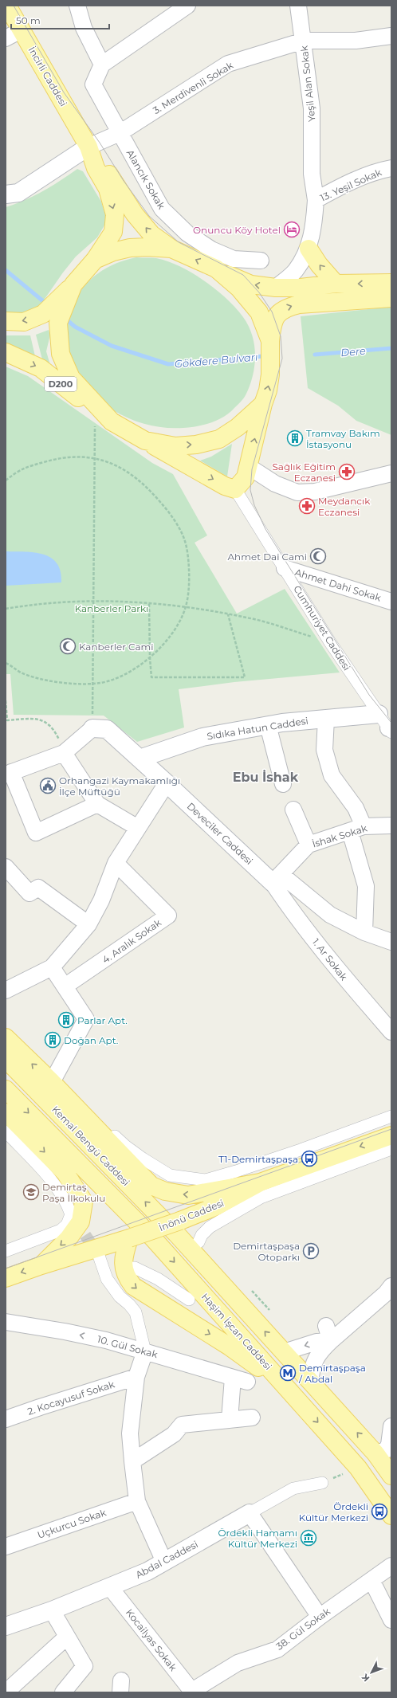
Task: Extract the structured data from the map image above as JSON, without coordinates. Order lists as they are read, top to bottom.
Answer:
{
  "streets": {
    "main road": [
      "İncirli Caddesi",
      "D200",
      "Sıdıka Hatun Caddesi",
      "Deveciler Caddesi",
      "Kemal Bengü Caddesi",
      "İnönü Caddesi",
      "Haşim İşcan Caddesi",
      "Abdal Caddesi"
    ],
    "street": [
      "Yeşil Alan Sokak",
      "3. Merdivenli Sokak",
      "Alancık Sokak",
      "13. Yeşil Sokak",
      "Ahmet Dahi Sokak",
      "Cumhuriyet Caddesi",
      "İshak Sokak",
      "4. Aralık Sokak",
      "1. Ar Sokak",
      "10. Gül Sokak",
      "2. Kocayusuf Sokak",
      "Uçkurcu Sokak",
      "38. Gül Sokak",
      "Kocailyas Sokak"
    ]
  },
  "crossings": [
    ["İncirli Caddesi", "3. Merdivenli Sokak"],
    ["Yeşil Alan Sokak", "3. Merdivenli Sokak"],
    ["Yeşil Alan Sokak", "13. Yeşil Sokak"],
    ["3. Merdivenli Sokak", "Alancık Sokak"],
    ["Ahmet Dahi Sokak", "Cumhuriyet Caddesi"],
    ["Cumhuriyet Caddesi", "Sıdıka Hatun Caddesi"],
    ["Sıdıka Hatun Caddesi", "Deveciler Caddesi"],
    ["Deveciler Caddesi", "İshak Sokak"],
    ["Deveciler Caddesi", "1. Ar Sokak"],
    ["İshak Sokak", "1. Ar Sokak"],
    ["Kemal Bengü Caddesi", "İnönü Caddesi"],
    ["Abdal Caddesi", "Kocailyas Sokak"],
    ["38. Gül Sokak", "Kocailyas Sokak"]
  ],
  "one_way": ["İnönü Caddesi"],
  "districts": ["Ebu İshak"],
  "water": ["Dere", "Gökdere Bulvarı"],
  "parks": ["Kanberler Parkı"],
  "places": {
    "hotel": ["Onuncu Köy Hotel"],
    "building": ["Tramvay Bakım İstasyonu", "Parlar Apt.", "Doğan Apt."],
    "pharmacy": ["Sağlık Eğitim Eczanesi", "Meydancık Eczanesi"],
    "mosque": ["Ahmet Dai Cami", "Kanberler Cami"],
    "public building": ["Orhangazi Kaymakamlığı İlçe Müftüğü"],
    "bus stop": ["T1-Demirtaşpaşa", "Ördekli Kültür Merkezi"],
    "school or university": ["Demirtaş Paşa İlkokulu"],
    "parking": ["Demirtaşpaşa Otoparkı"],
    "metro station": ["Demirtaşpaşa / Abdal"],
    "museum": ["Ördekli Hamamı Kültür Merkezi"]
  },
  "scale_bar": "50 m",
  "north": "bottom left"
}
